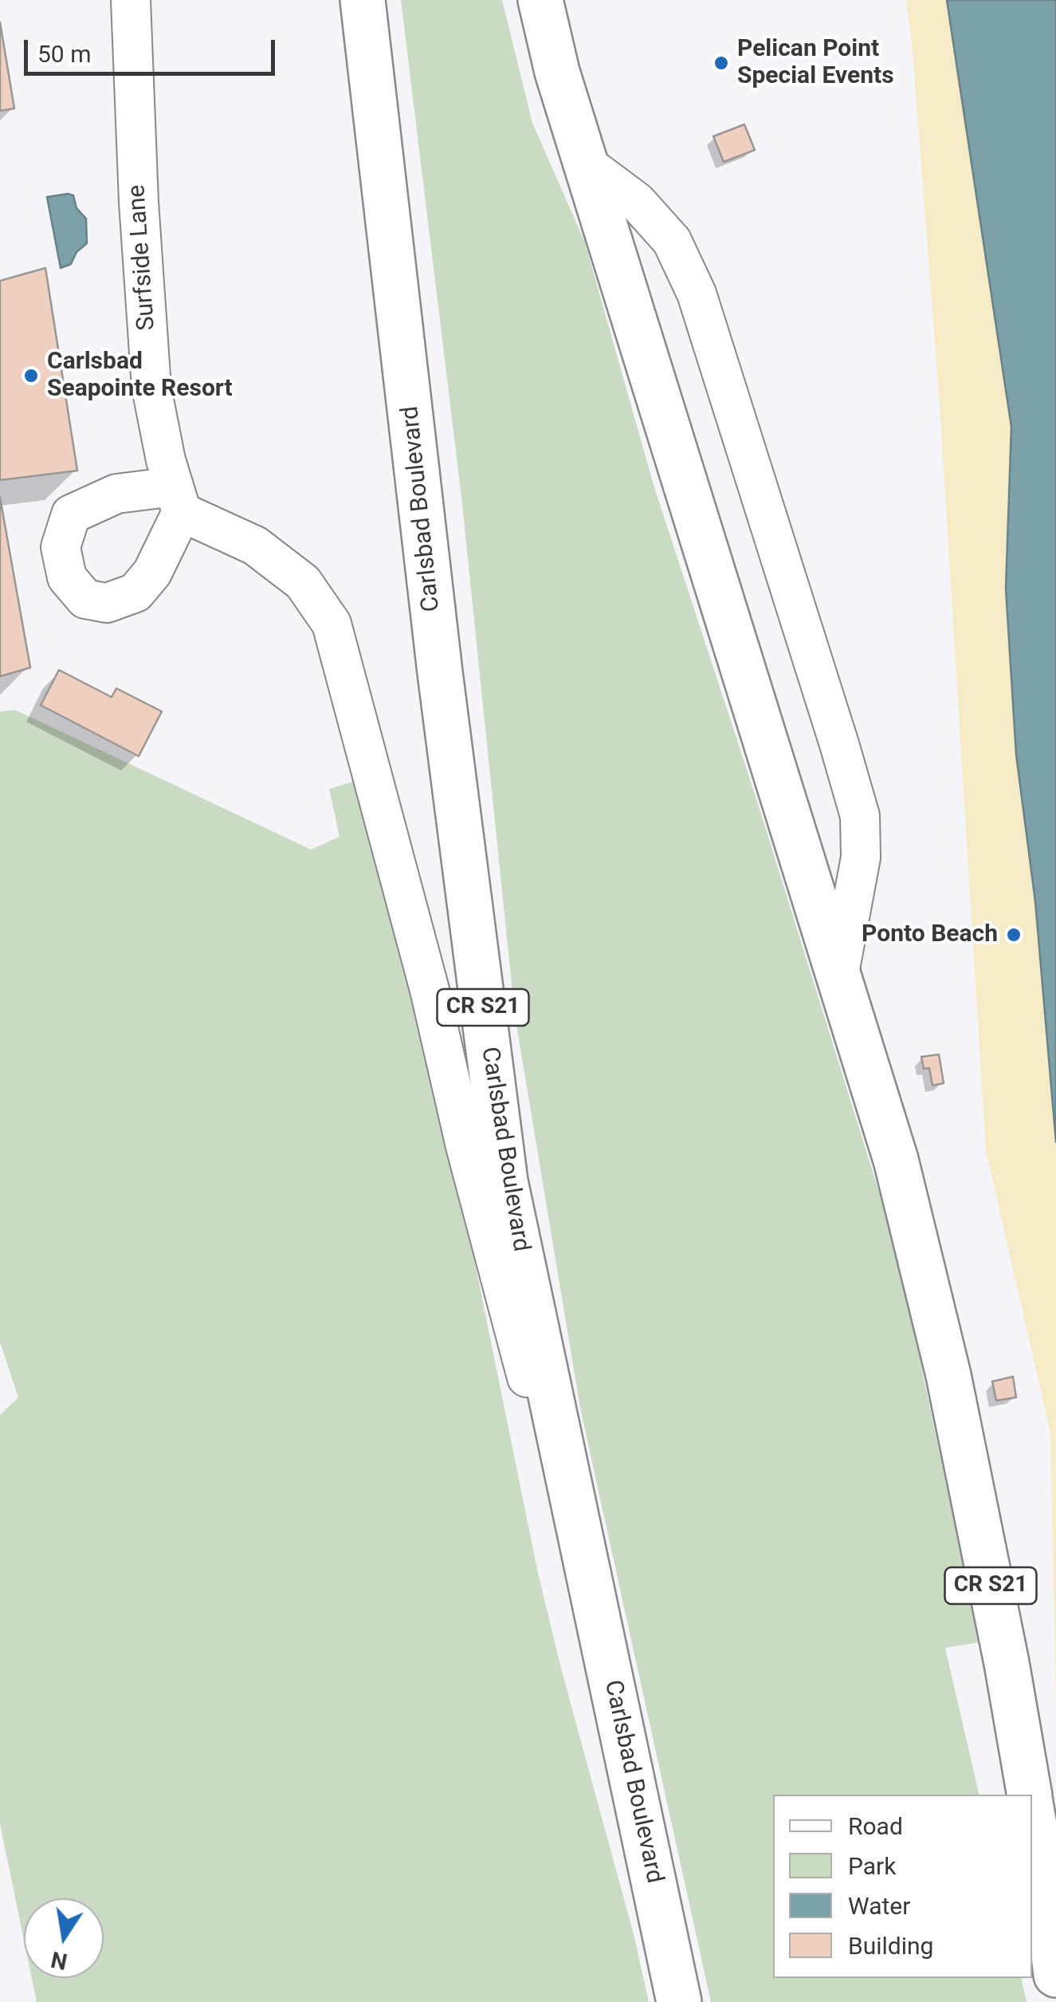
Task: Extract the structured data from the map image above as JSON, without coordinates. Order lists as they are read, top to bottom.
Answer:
{
  "streets": {
    "main road": ["Carlsbad Boulevard", "CR S21"],
    "street": ["Surfside Lane"]
  },
  "crossings": [
    ["Surfside Lane", "Carlsbad Boulevard"]
  ],
  "places": ["Pelican Point Special Events", "Carlsbad Seapointe Resort", "Ponto Beach"],
  "legend": [
    "Road",
    "Park",
    "Water",
    "Building"
  ],
  "scale_bar": "50 m",
  "north": "bottom"
}
